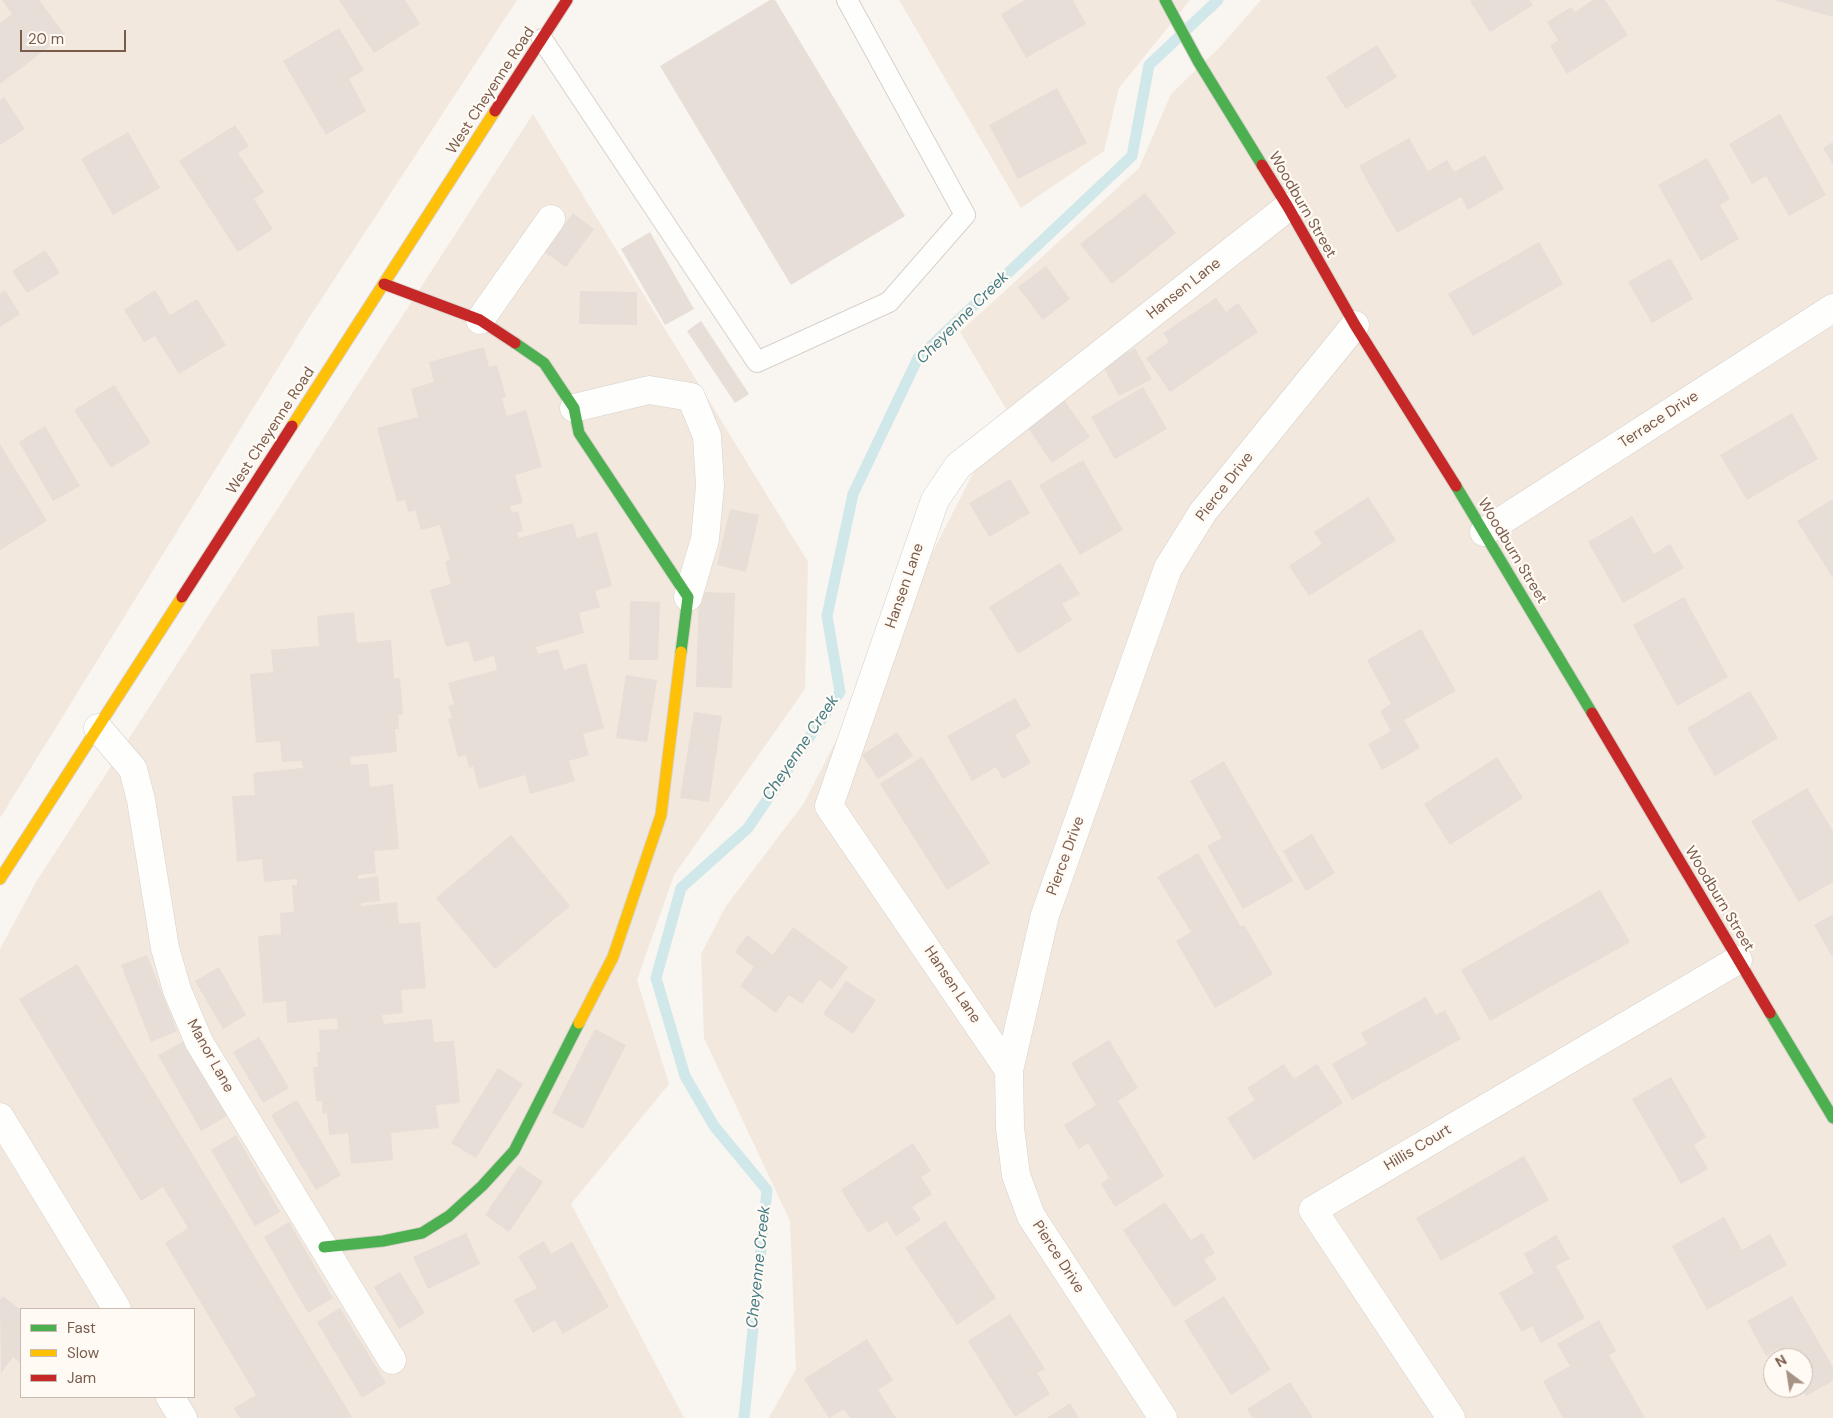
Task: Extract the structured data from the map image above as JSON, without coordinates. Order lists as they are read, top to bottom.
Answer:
{
  "streets": {
    "street": [
      "West Cheyenne Road",
      "Woodburn Street",
      "Hansen Lane",
      "Terrace Drive",
      "Pierce Drive",
      "Manor Lane",
      "Hillis Court"
    ]
  },
  "crossings": [
    ["West Cheyenne Road", "Manor Lane"],
    ["Woodburn Street", "Hansen Lane"],
    ["Woodburn Street", "Terrace Drive"],
    ["Woodburn Street", "Pierce Drive"],
    ["Woodburn Street", "Hillis Court"],
    ["Hansen Lane", "Pierce Drive"]
  ],
  "water": ["Cheyenne Creek"],
  "legend": ["Fast", "Slow", "Jam"],
  "scale_bar": "20 m",
  "north": "top left"
}
